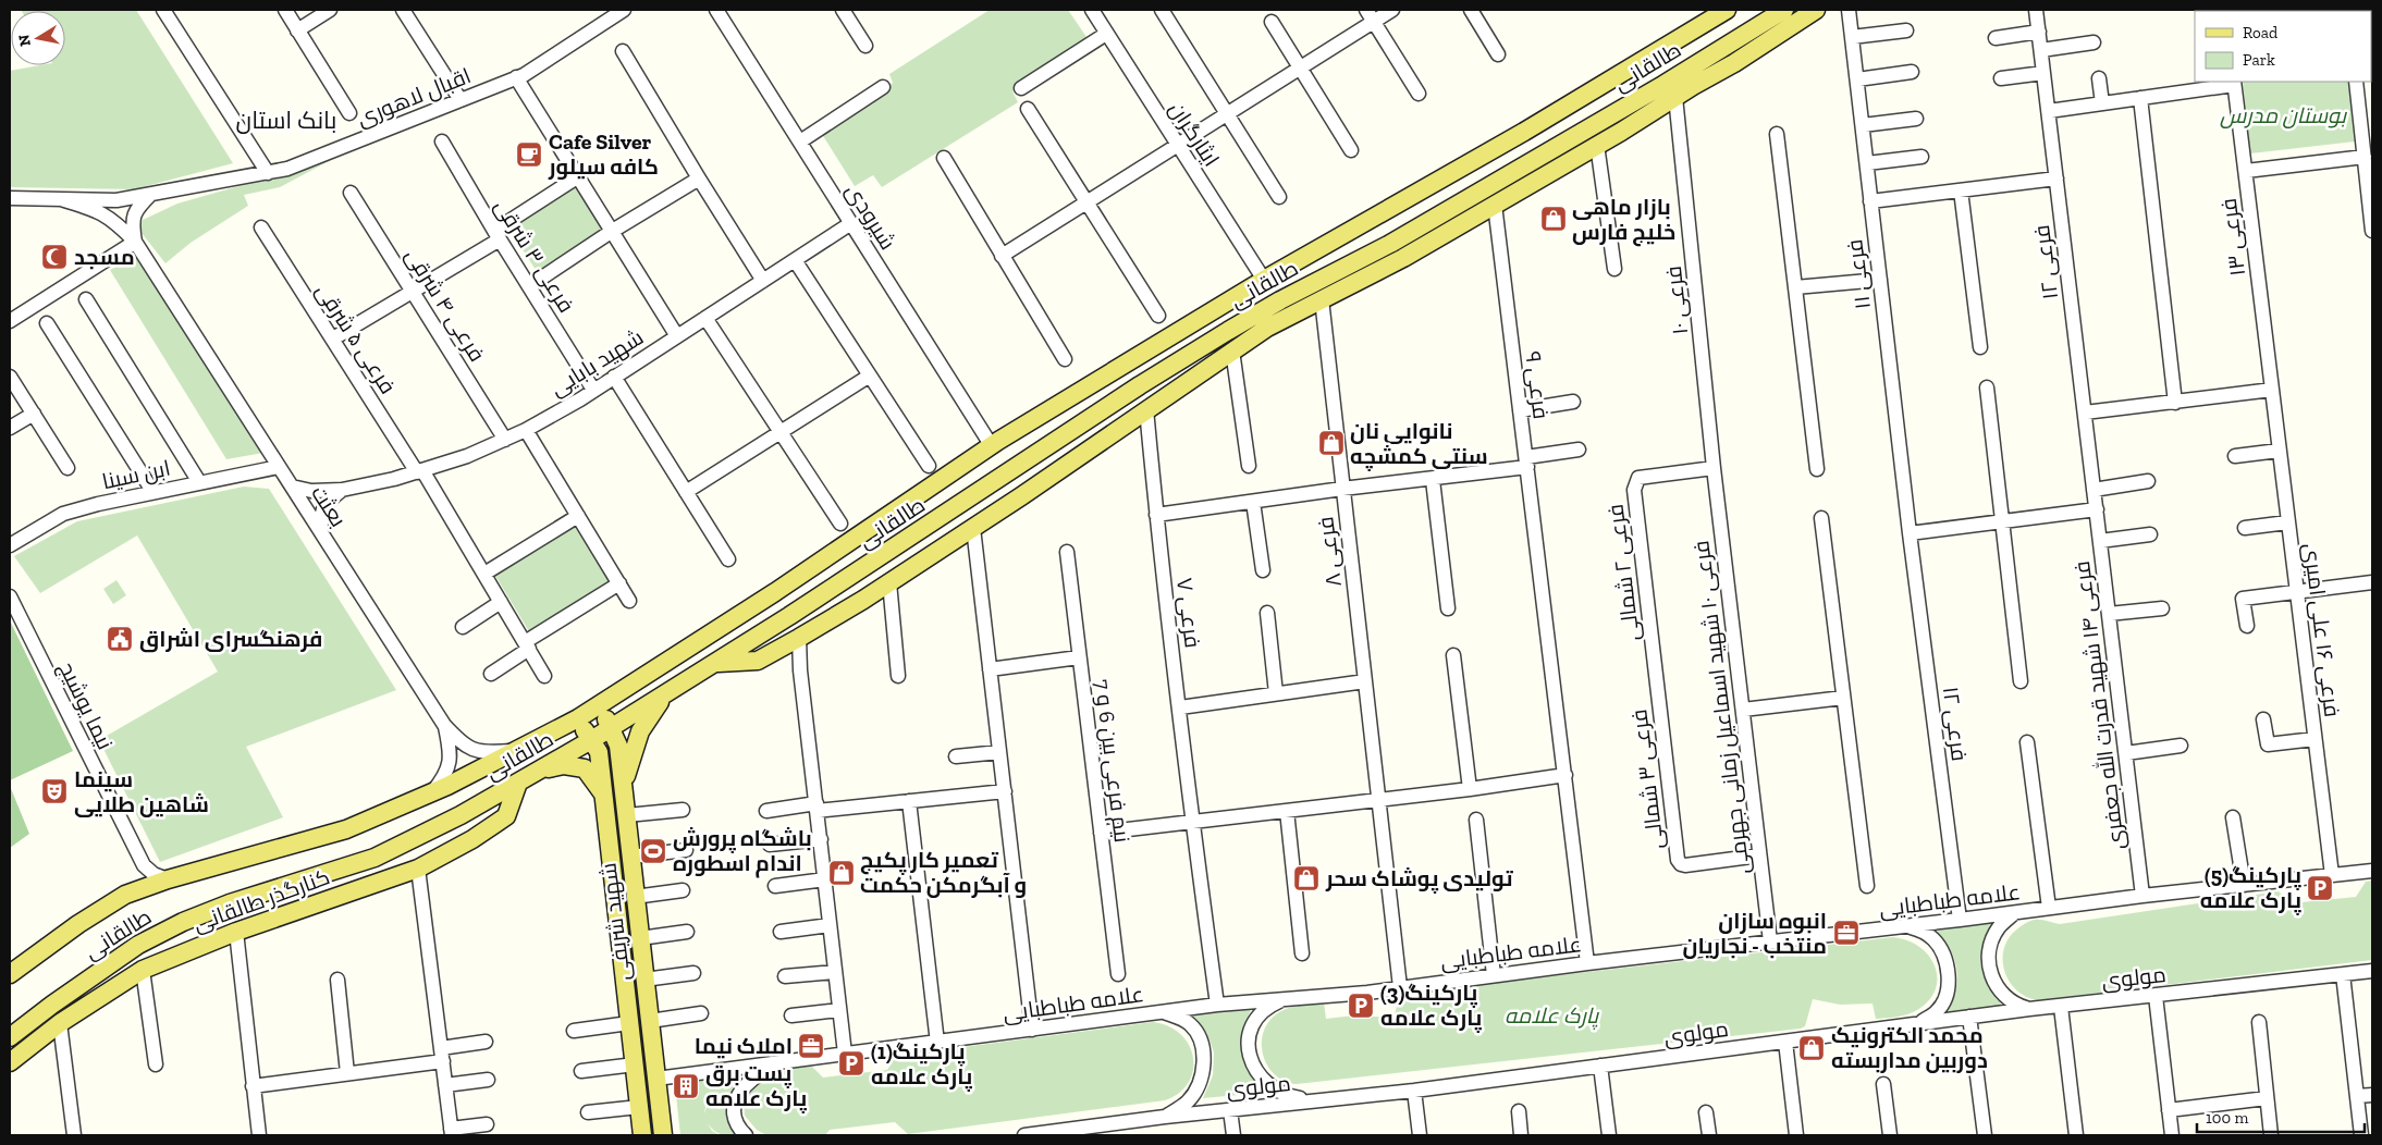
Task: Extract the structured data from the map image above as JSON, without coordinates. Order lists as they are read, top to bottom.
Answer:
{
  "streets": {
    "main road": ["طالقانی", "کنارگذر طالقانی", "شهید شریفی"],
    "street": [
      "اقبال لاهوری",
      "ایثارگران",
      "شیرودی",
      "فرعی ۱۳",
      "فرعی ۳ شرقی",
      "فرعی ۱۲",
      "فرعی ۱۱",
      "فرعی ۱۰",
      "فرعی ۴ شرقی",
      "فرعی ۵ شرقی",
      "شهید بابایی",
      "فرعی ۹",
      "ابن سینا",
      "بعثت",
      "فرعی ۸",
      "فرعی ۲ شمالی",
      "فرعی ۷",
      "فرعی ۱۶ علی امیری",
      "نیما یوشیج",
      "فرعی ۱۴ شهید قدرت الله جعفری",
      "فرعی ۱۰ شهید اسماعیل زمانی جهرمی",
      "نیم فرعی بین 6 و 7",
      "فرعی ۳ شمالی",
      "علامه طباطبایی",
      "مولوی"
    ]
  },
  "crossings": [
    ["طالقانی", "ایثارگران"],
    ["طالقانی", "شیرودی"],
    ["طالقانی", "بعثت"],
    ["طالقانی", "نیما یوشیج"],
    ["طالقانی", "کنارگذر طالقانی"],
    ["طالقانی", "شهید شریفی"],
    ["اقبال لاهوری", "بعثت"],
    ["شیرودی", "شهید بابایی"],
    ["فرعی ۱۳", "فرعی ۱۶ علی امیری"],
    ["فرعی ۳ شرقی", "شهید بابایی"],
    ["فرعی ۱۲", "فرعی ۱۱"],
    ["فرعی ۱۲", "فرعی ۱۴ شهید قدرت الله جعفری"],
    ["فرعی ۱۲", "علامه طباطبایی"],
    ["فرعی ۱۰", "فرعی ۲ شمالی"],
    ["فرعی ۱۰", "فرعی ۱۰ شهید اسماعیل زمانی جهرمی"],
    ["فرعی ۴ شرقی", "شهید بابایی"],
    ["فرعی ۵ شرقی", "شهید بابایی"],
    ["شهید بابایی", "بعثت"],
    ["فرعی ۹", "علامه طباطبایی"],
    ["ابن سینا", "بعثت"],
    ["فرعی ۸", "علامه طباطبایی"],
    ["فرعی ۲ شمالی", "فرعی ۱۰ شهید اسماعیل زمانی جهرمی"],
    ["فرعی ۲ شمالی", "فرعی ۳ شمالی"],
    ["فرعی ۷", "علامه طباطبایی"],
    ["فرعی ۱۶ علی امیری", "علامه طباطبایی"],
    ["فرعی ۱۴ شهید قدرت الله جعفری", "علامه طباطبایی"],
    ["فرعی ۱۰ شهید اسماعیل زمانی جهرمی", "فرعی ۳ شمالی"],
    ["فرعی ۱۰ شهید اسماعیل زمانی جهرمی", "علامه طباطبایی"],
    ["علامه طباطبایی", "شهید شریفی"]
  ],
  "districts": ["بانک استان"],
  "parks": ["بوستان مدرس", "پارک علامه"],
  "places": {
    "cafe": ["Cafe Silver کافه سیلور"],
    "shop": [
      "بازار ماهی خلیج فارس",
      "نانوایی نان سنتی کمشچه",
      "تعمیر کار پکیج و آبگرمکن حکمت",
      "تولیدی پوشاک سحر",
      "محمد الکترونیک دوربین مداربسته"
    ],
    "mosque": ["مسجد"],
    "public building": ["فرهنگسرای اشراق"],
    "theatre": ["سینما شاهین طلایی"],
    "sports": ["باشگاه پرورش اندام اسطوره"],
    "parking": ["پارکینگ(5) پارک علامه", "پارکینگ(3) پارک علامه", "پارکینگ(1) پارک علامه"],
    "office": ["انبوه سازان منتخب - نجاریان", "املاک نیما"],
    "building": ["پست برق پارک علامه"]
  },
  "legend": ["Road", "Park"],
  "scale_bar": "100 m",
  "north": "left"
}
